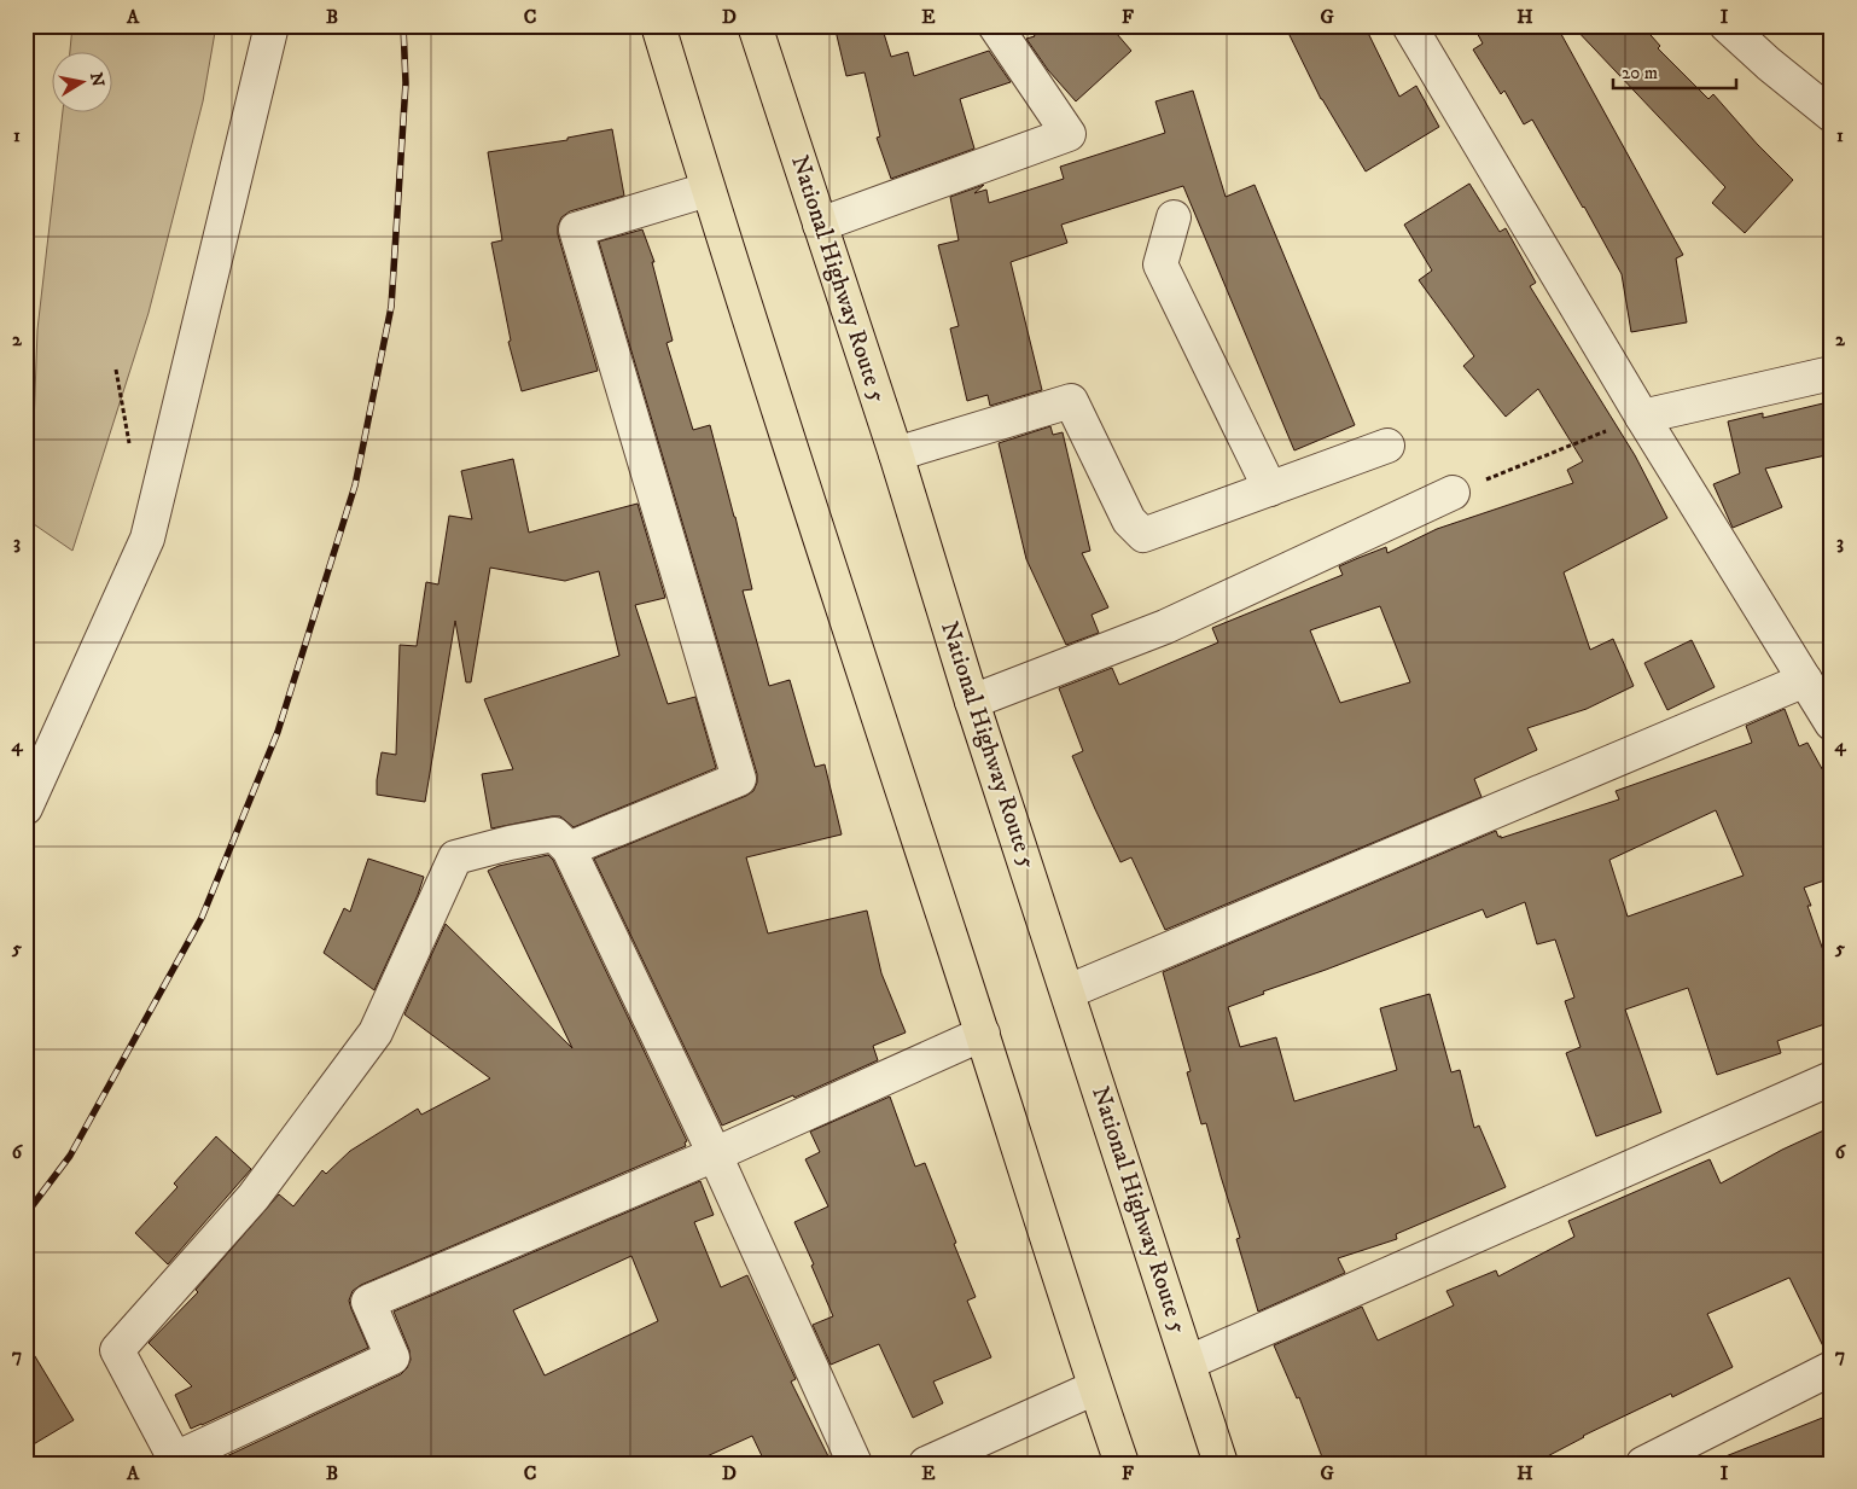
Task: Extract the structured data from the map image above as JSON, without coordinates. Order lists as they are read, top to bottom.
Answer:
{
  "streets": {
    "highway": ["National Highway Route 5"]
  },
  "scale_bar": "20 m",
  "north": "right",
  "grid": {
    "columns": [
      "A",
      "B",
      "C",
      "D",
      "E",
      "F",
      "G",
      "H",
      "I"
    ],
    "rows": [
      "1",
      "2",
      "3",
      "4",
      "5",
      "6",
      "7"
    ]
  }
}
